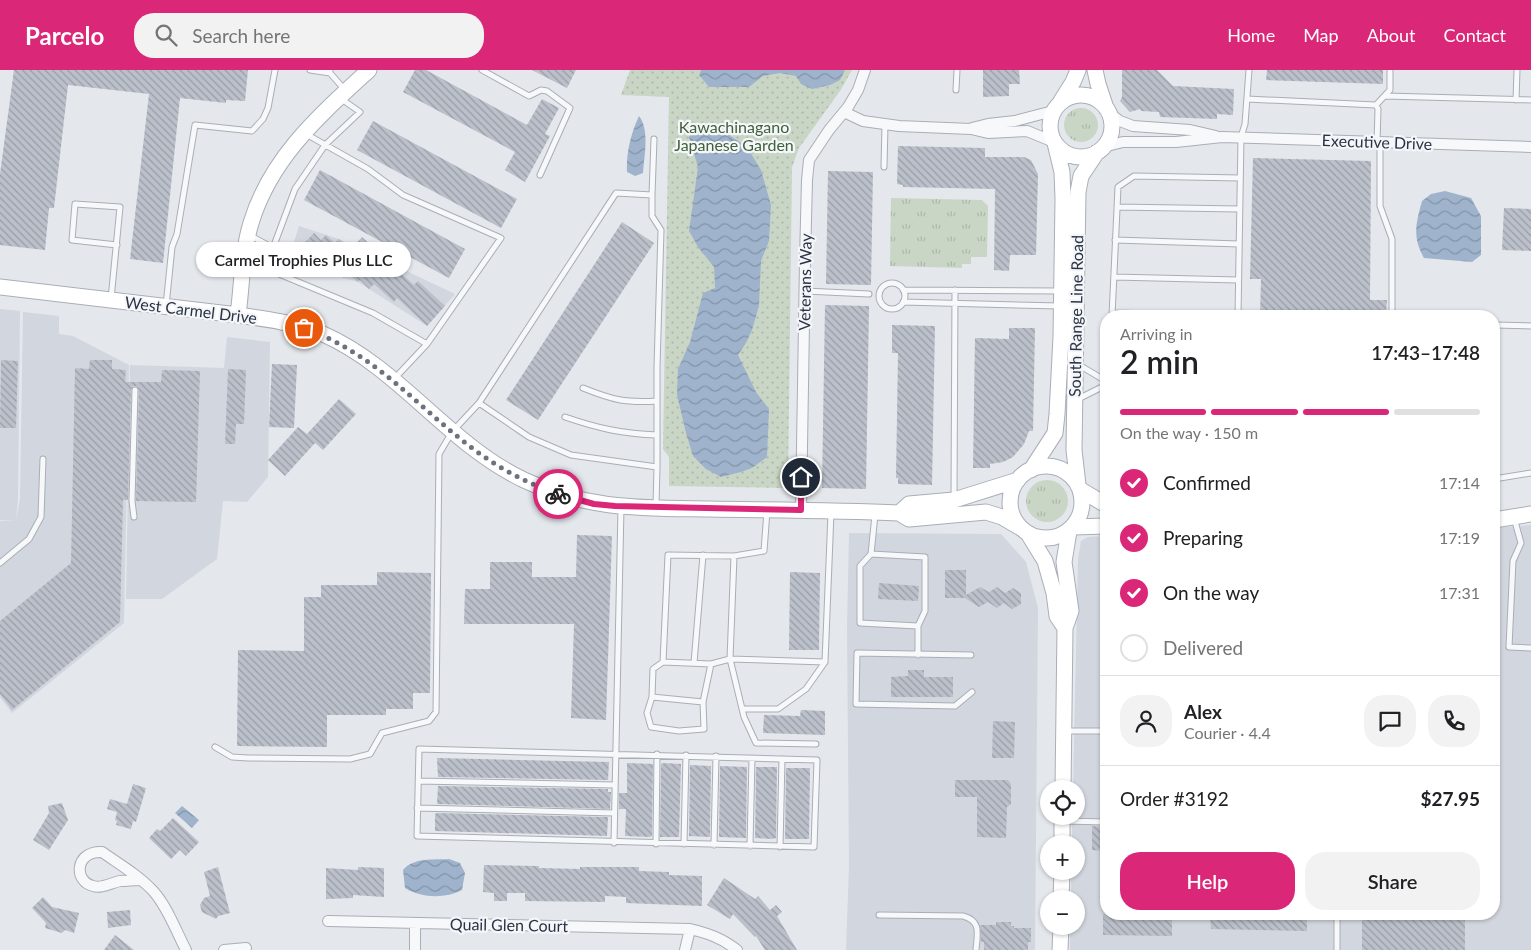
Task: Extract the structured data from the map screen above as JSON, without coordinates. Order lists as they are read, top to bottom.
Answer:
{
  "streets": {
    "street": [
      "Executive Drive",
      "Veterans Way",
      "West Carmel Drive",
      "South Range Line Road",
      "Quail Glen Court"
    ]
  },
  "crossings": [
    ["Executive Drive", "South Range Line Road"],
    ["Veterans Way", "West Carmel Drive"],
    ["West Carmel Drive", "South Range Line Road"]
  ],
  "parks": ["Kawachinagano Japanese Garden"],
  "places": ["Carmel Trophies Plus LLC"],
  "page": {
    "header": "Parcelo",
    "search": "Search here",
    "nav": [
      "Home",
      "Map",
      "About",
      "Contact"
    ],
    "bubble": "Carmel Trophies Plus LLC",
    "heading": ["2 min", "Arriving in", "17:43–17:48"],
    "panel": [
      "Alex",
      "Courier · 4.4",
      "Order #3192",
      "$27.95"
    ],
    "bar": "On the way · 150 m",
    "list": [
      ["Confirmed", "17:14"],
      ["Preparing", "17:19"],
      ["On the way", "17:31"],
      "Delivered"
    ],
    "map_buttons": ["+", "−"],
    "buttons": ["Help", "Share"]
  }
}
